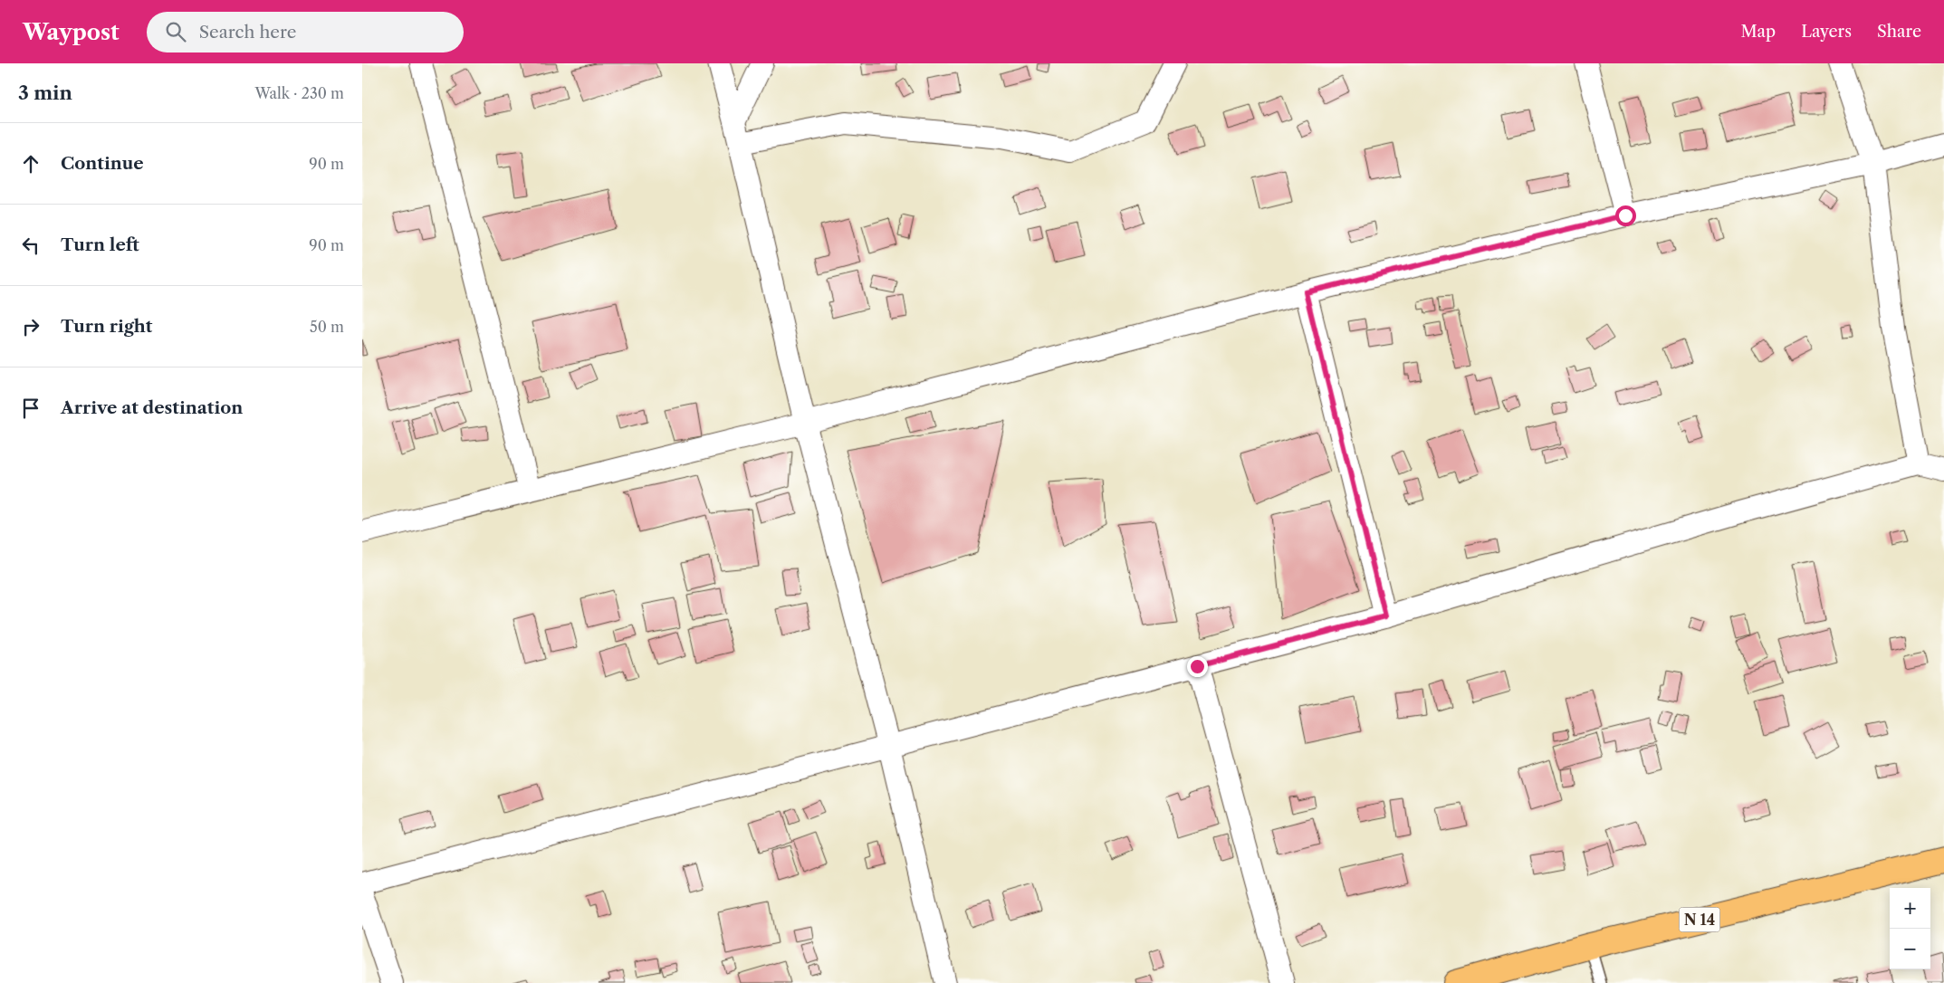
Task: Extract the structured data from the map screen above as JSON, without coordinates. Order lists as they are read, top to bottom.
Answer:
{
  "streets": {
    "main road": ["N 14"]
  },
  "page": {
    "header": "Waypost",
    "search": "Search here",
    "nav": ["Map", "Layers", "Share"],
    "heading": ["3 min", "Walk · 230 m"],
    "list": [
      ["Continue", "90 m"],
      ["Turn left", "90 m"],
      ["Turn right", "50 m"],
      "Arrive at destination"
    ],
    "map_buttons": ["+", "−"]
  }
}
